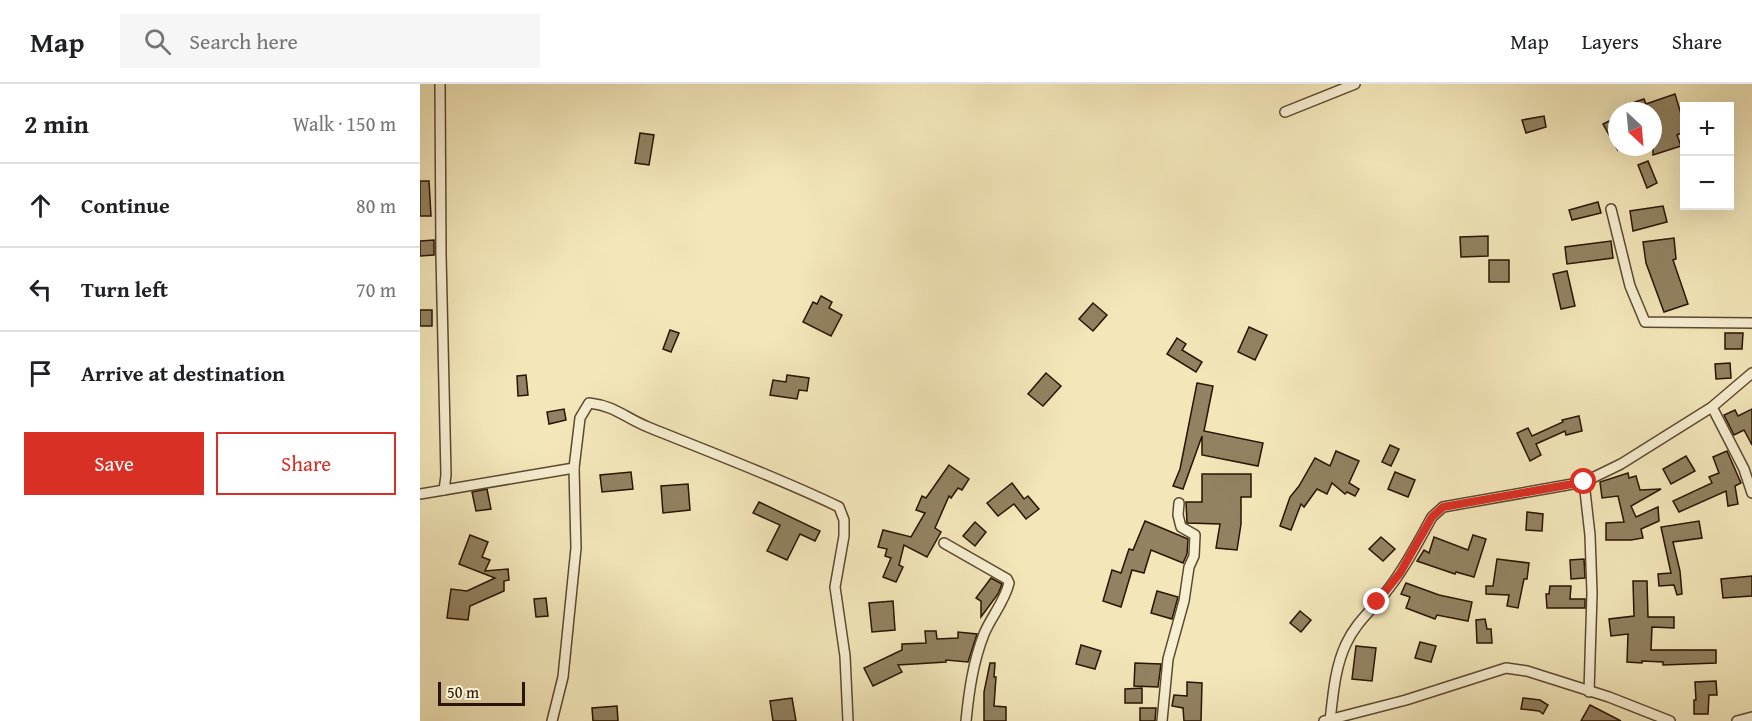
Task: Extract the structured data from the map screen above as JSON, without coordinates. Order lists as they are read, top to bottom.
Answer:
{
  "scale_bar": "50 m",
  "north": "bottom right",
  "page": {
    "header": "Map",
    "search": "Search here",
    "nav": ["Map", "Layers", "Share"],
    "heading": ["2 min", "Walk · 150 m"],
    "map_buttons": ["+", "−"],
    "list": [
      ["Continue", "80 m"],
      ["Turn left", "70 m"],
      "Arrive at destination"
    ],
    "buttons": ["Save", "Share"],
    "scale": "50 m"
  }
}
